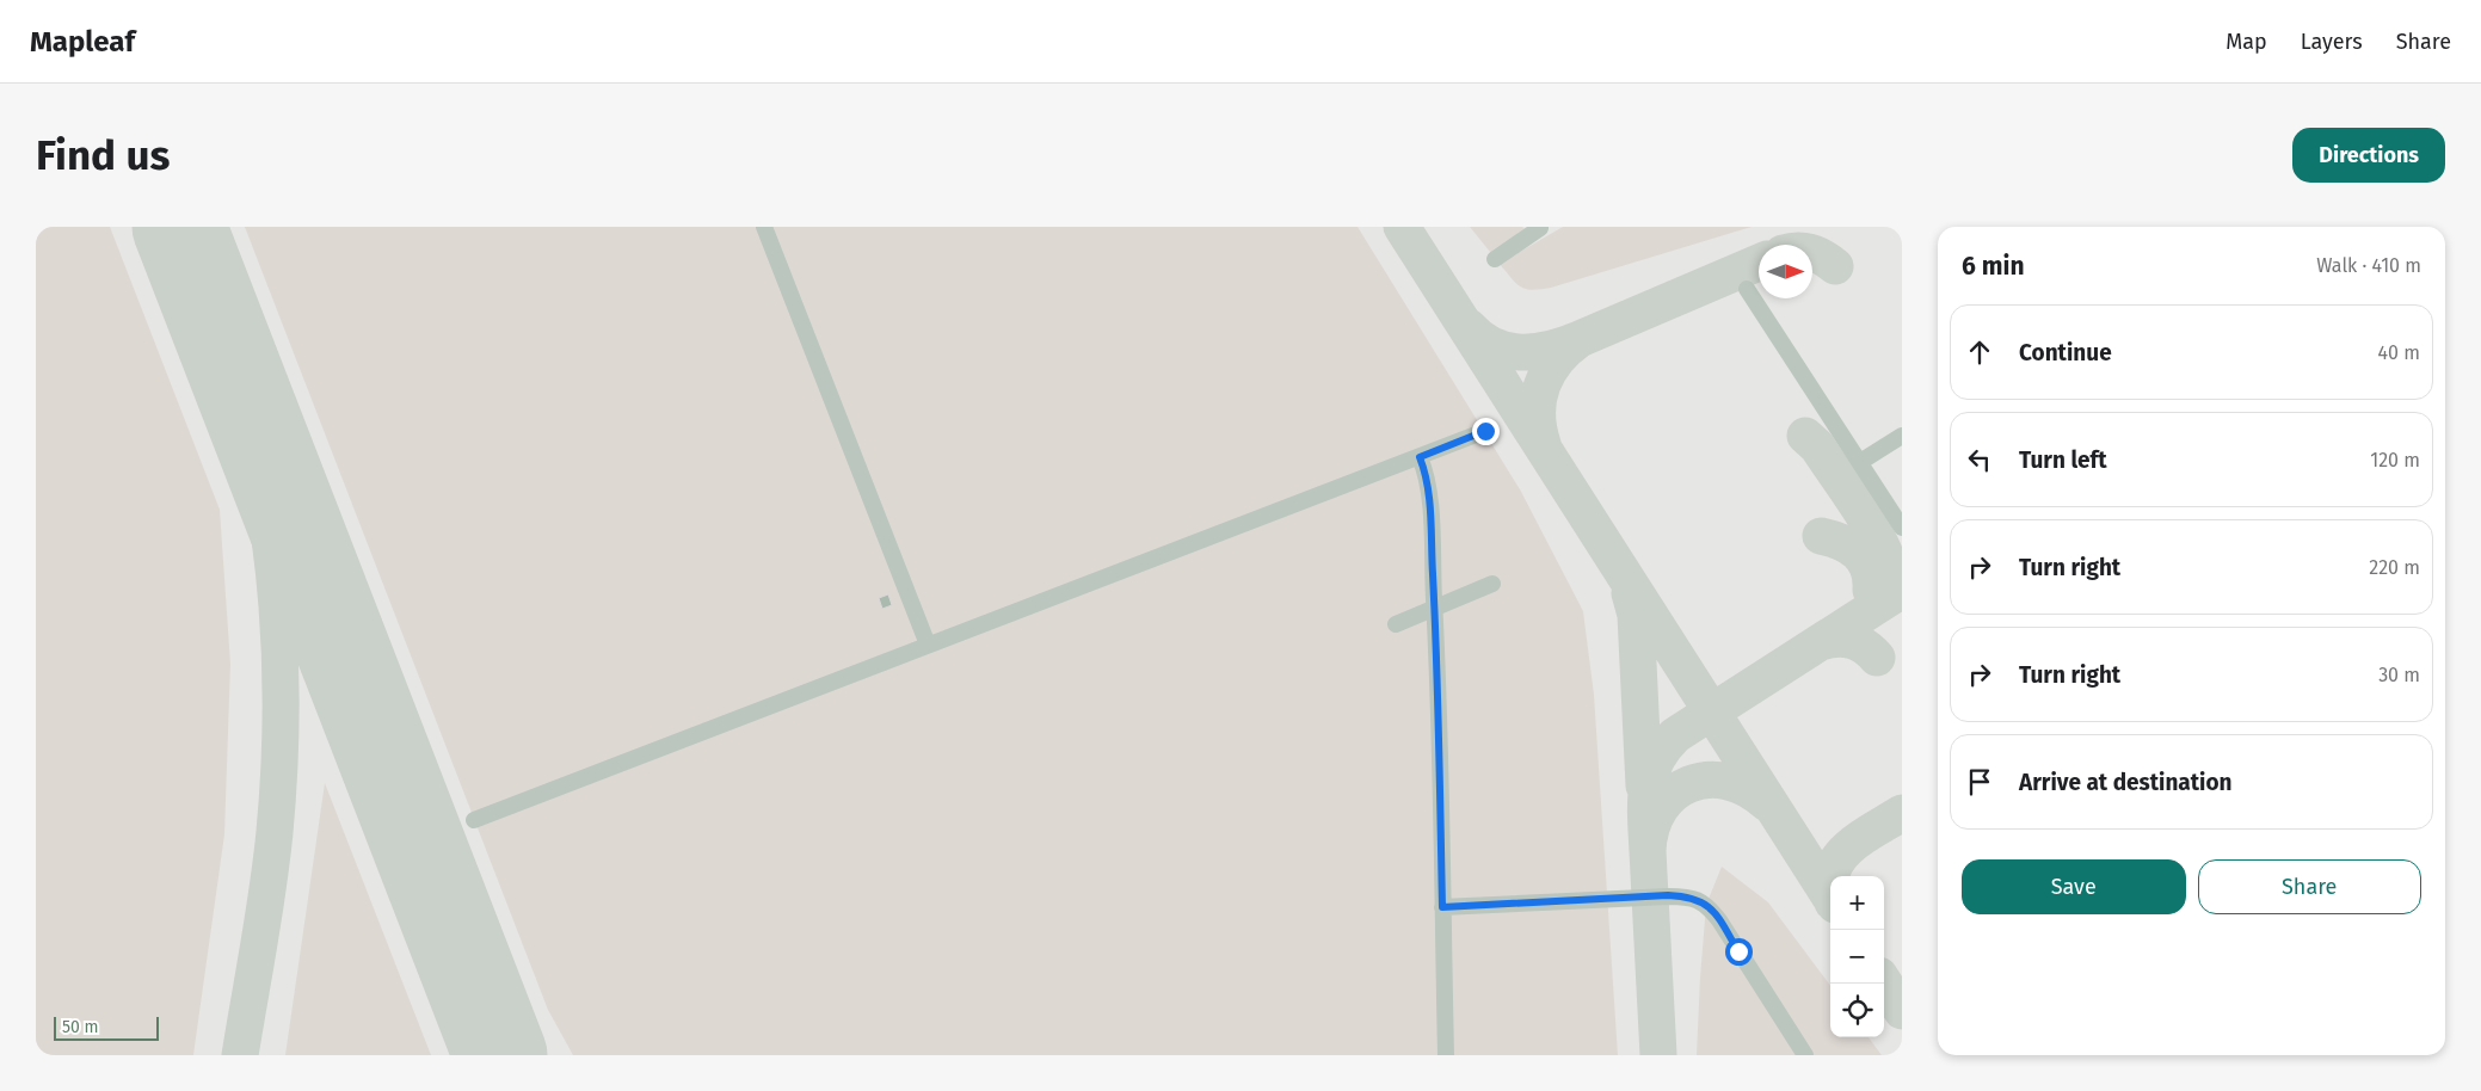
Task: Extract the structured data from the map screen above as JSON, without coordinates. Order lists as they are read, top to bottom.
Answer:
{
  "scale_bar": "50 m",
  "north": "right",
  "page": {
    "header": "Mapleaf",
    "nav": ["Map", "Layers", "Share"],
    "buttons": [
      "Directions",
      ["Save", "Share"]
    ],
    "title": "Find us",
    "heading": ["6 min", "Walk · 410 m"],
    "list": [
      ["Continue", "40 m"],
      ["Turn left", "120 m"],
      ["Turn right", "220 m"],
      ["Turn right", "30 m"],
      "Arrive at destination"
    ],
    "map_buttons": ["+", "−"],
    "scale": "50 m"
  }
}
